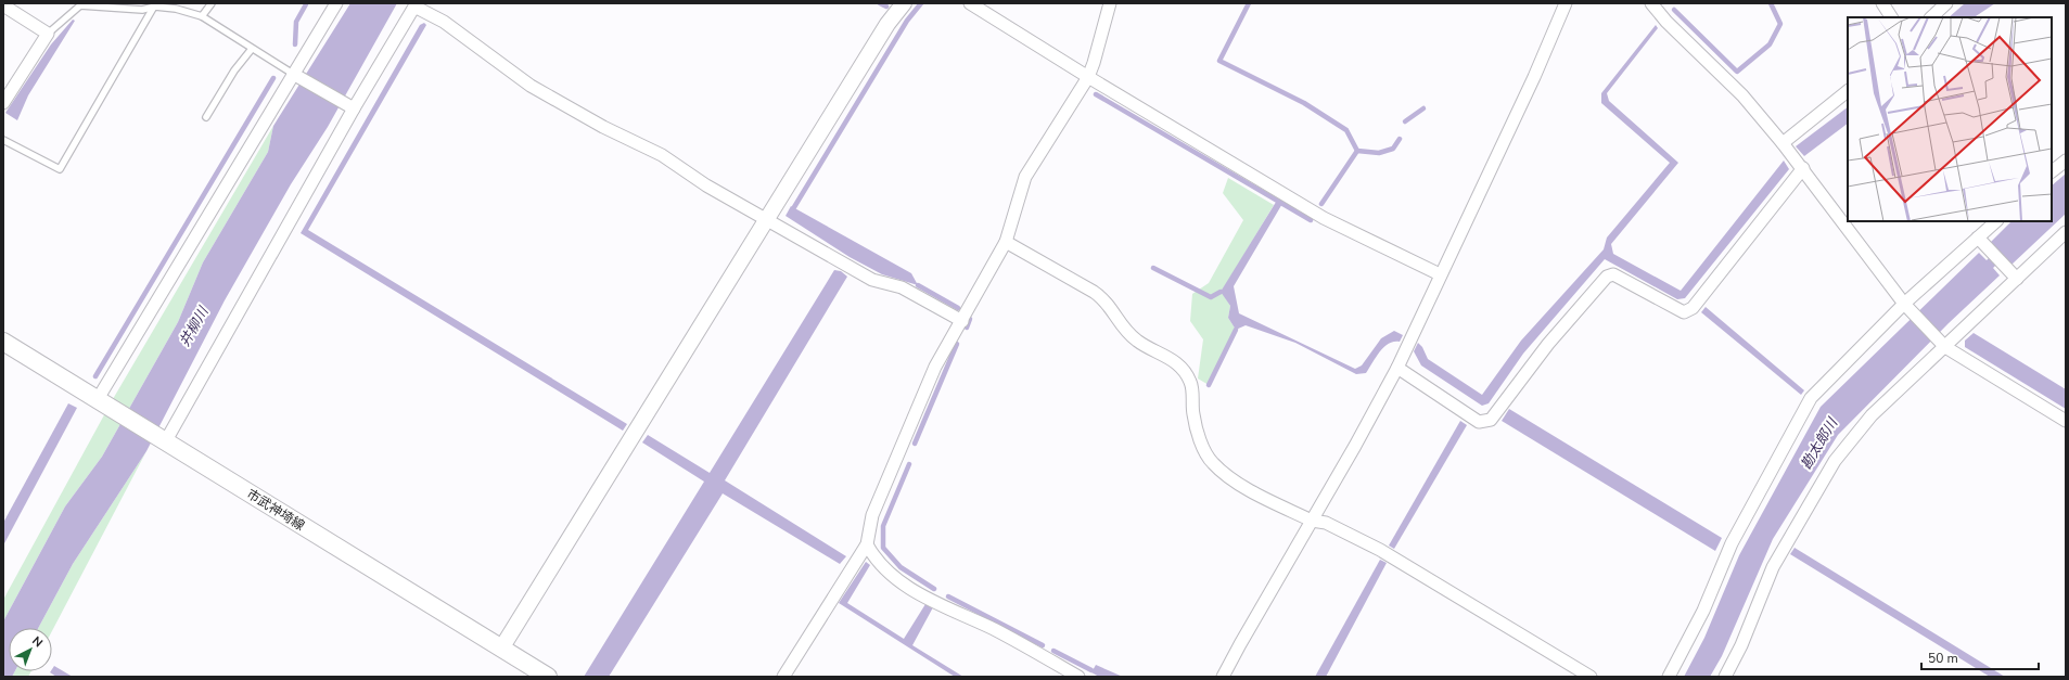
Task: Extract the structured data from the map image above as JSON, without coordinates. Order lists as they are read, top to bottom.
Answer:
{
  "streets": {
    "main road": ["市武神埼線"]
  },
  "water": ["井柳川", "勘太郎川"],
  "scale_bar": "50 m",
  "north": "top right"
}
